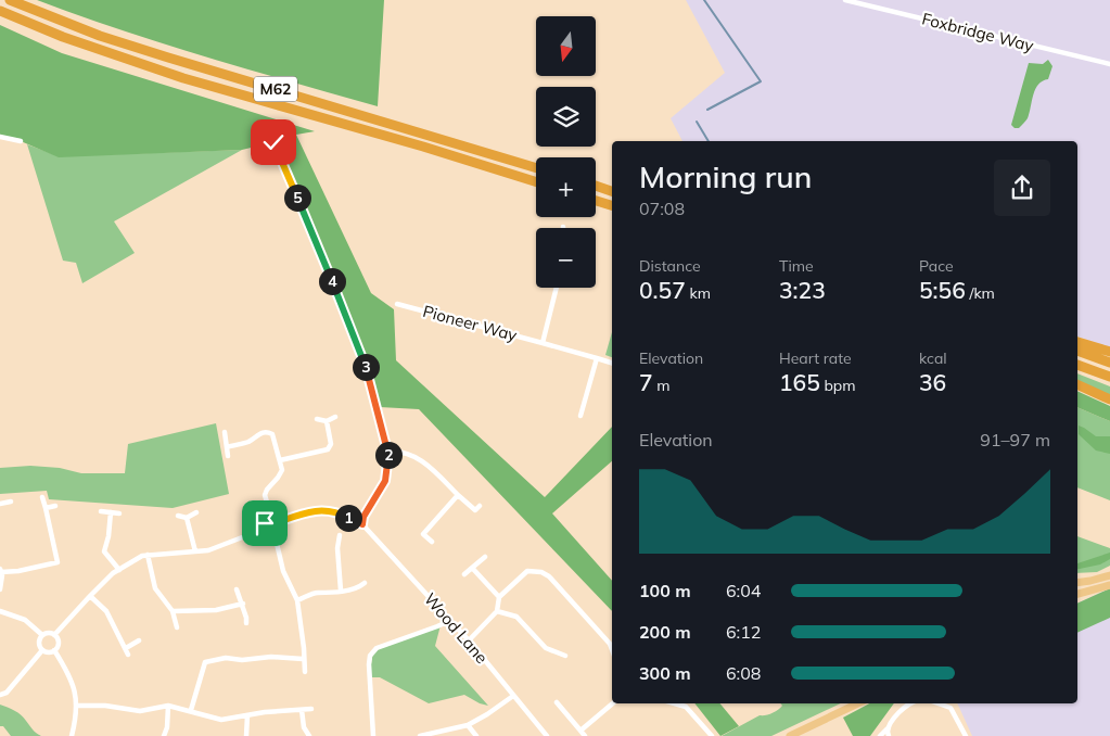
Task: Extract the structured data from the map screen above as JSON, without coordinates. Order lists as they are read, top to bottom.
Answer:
{
  "streets": {
    "highway": ["M62"],
    "street": ["Foxbridge Way", "Pioneer Way", "Wood Lane"]
  },
  "north": "bottom",
  "page": {
    "map_buttons": ["+", "−"],
    "heading": ["Morning run", "07:08"],
    "pins": [
      "5",
      "4",
      "3",
      "2",
      "1"
    ],
    "stats": [
      ["Distance", "0.57 km"],
      ["Time", "3:23"],
      ["Pace", "5:56 /km"],
      ["Elevation", "7 m"],
      ["Heart rate", "165 bpm"],
      ["kcal", "36"]
    ],
    "chart": ["Elevation", "91–97 m"],
    "list": [
      {
        "name": "100 m",
        "note": "6:04"
      },
      {
        "name": "200 m",
        "note": "6:12"
      },
      {
        "name": "300 m",
        "note": "6:08"
      }
    ]
  }
}
